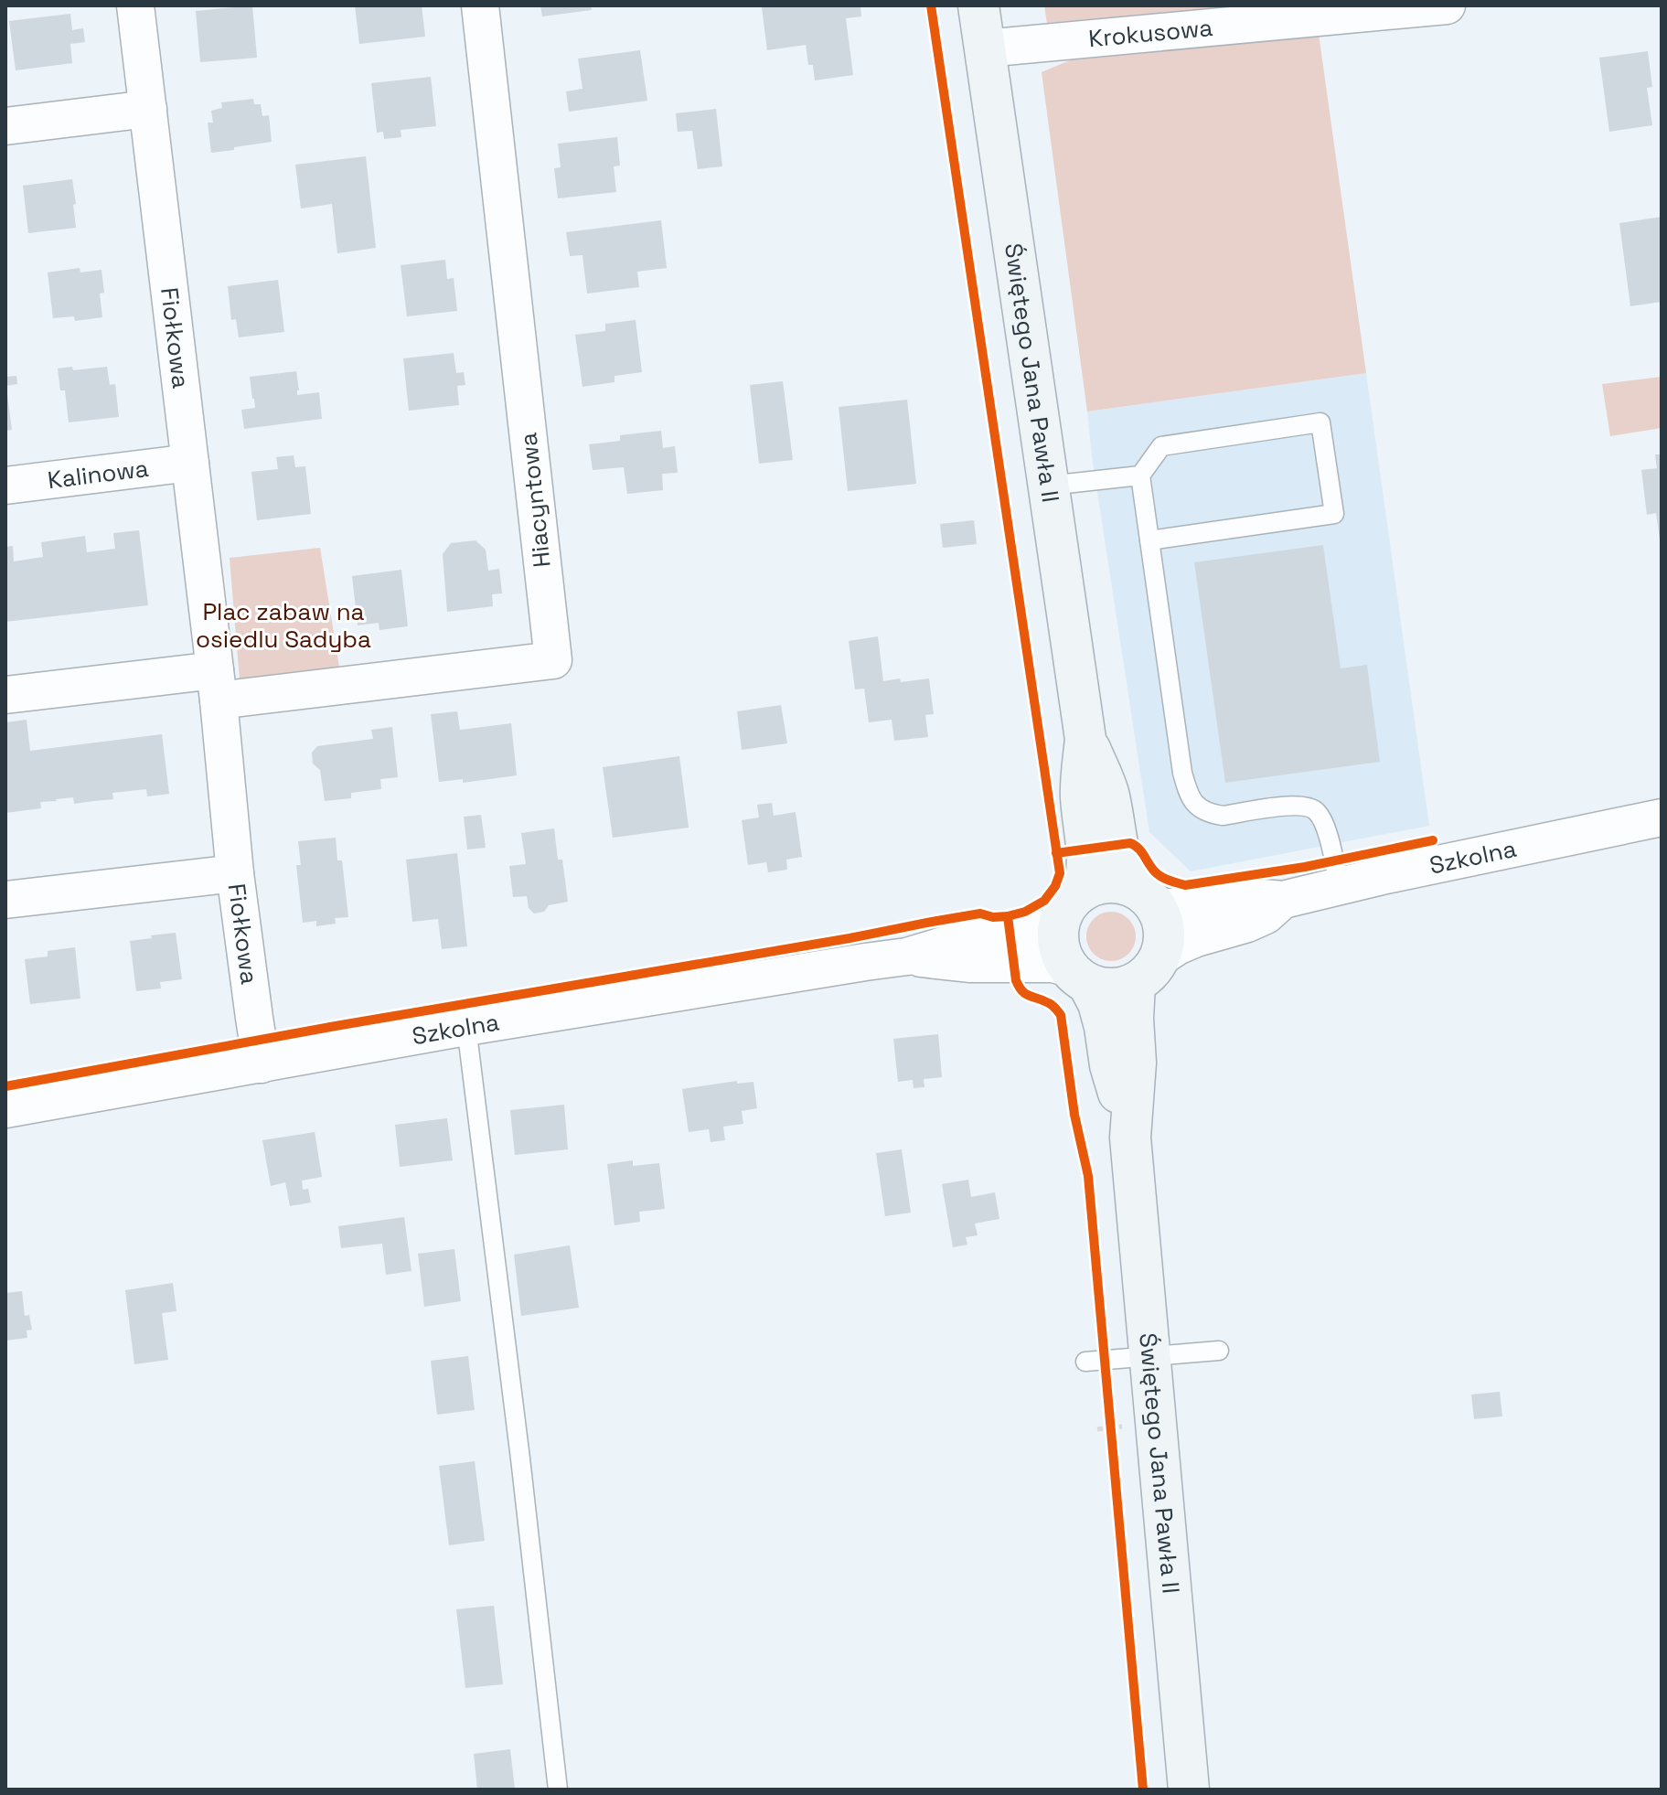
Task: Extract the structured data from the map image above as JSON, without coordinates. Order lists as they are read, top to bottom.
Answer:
{
  "streets": {
    "street": [
      "Krokusowa",
      "Fiołkowa",
      "Świętego Jana Pawła II",
      "Kalinowa",
      "Hiacyntowa",
      "Szkolna"
    ]
  },
  "crossings": [
    ["Krokusowa", "Świętego Jana Pawła II"],
    ["Fiołkowa", "Kalinowa"],
    ["Fiołkowa", "Hiacyntowa"],
    ["Fiołkowa", "Szkolna"],
    ["Świętego Jana Pawła II", "Szkolna"]
  ],
  "parks": ["Plac zabaw na osiedlu Sadyba"]
}
